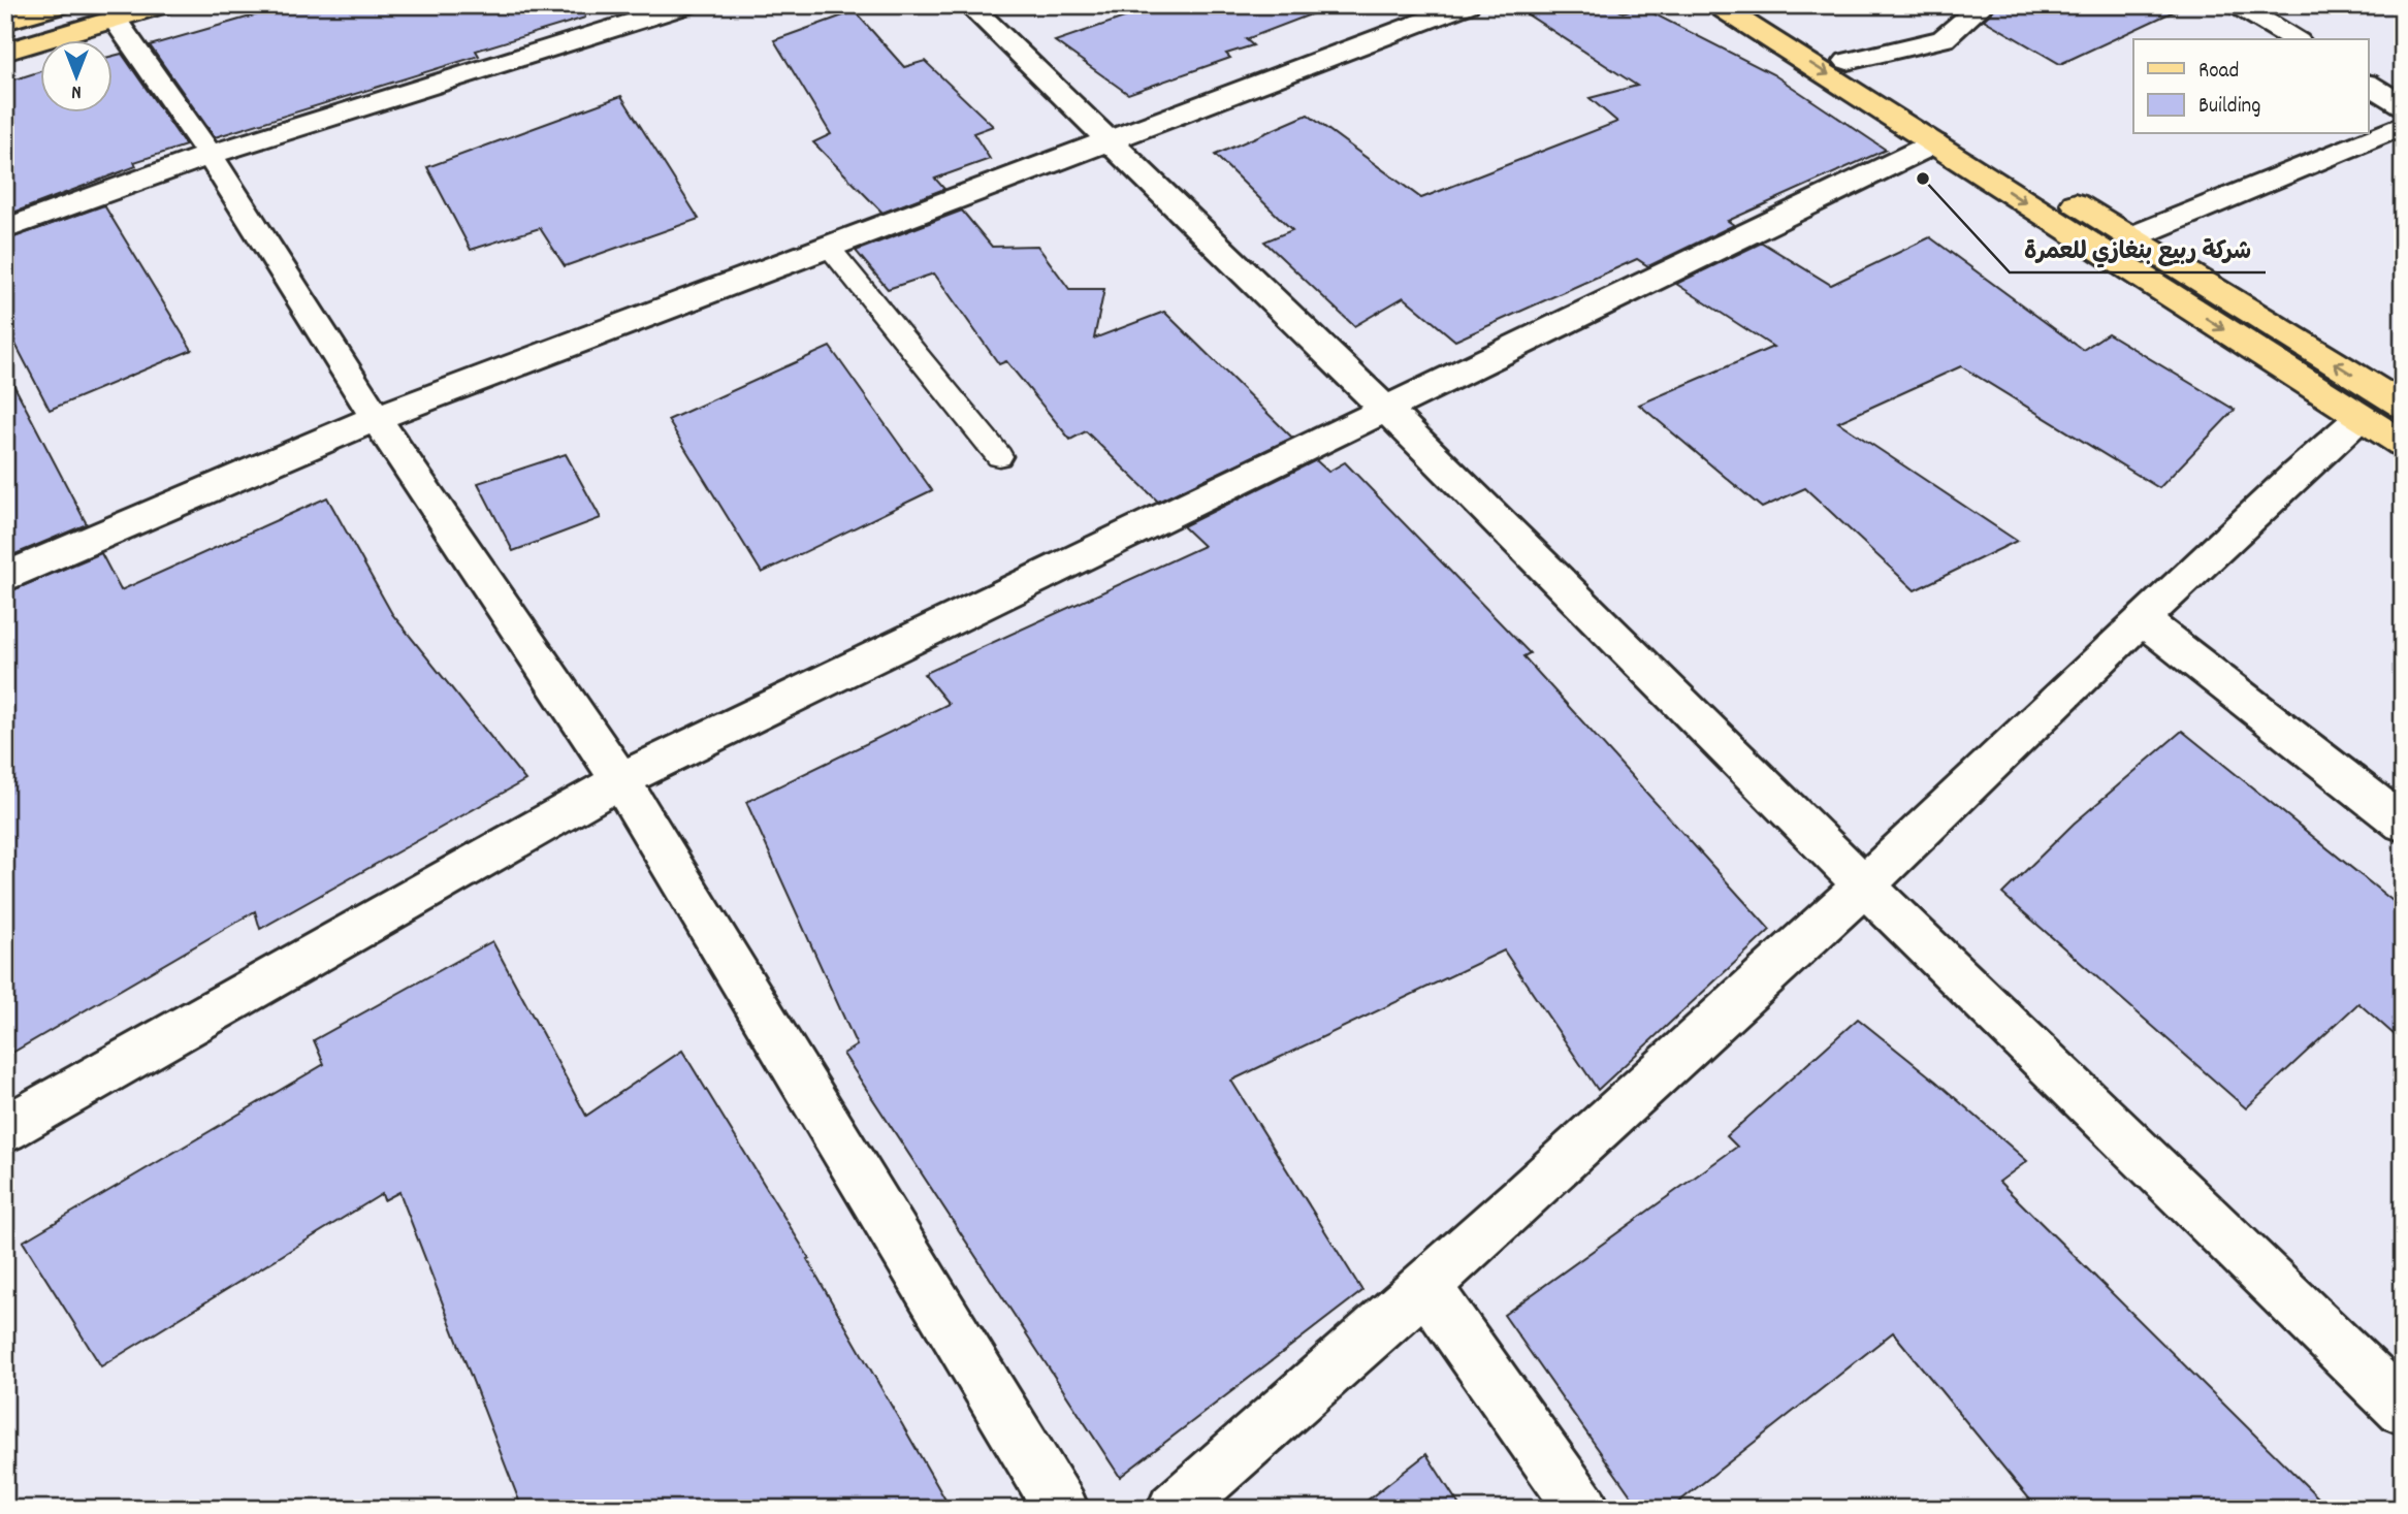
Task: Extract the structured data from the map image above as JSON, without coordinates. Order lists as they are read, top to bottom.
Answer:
{
  "places": ["شركة ربيع بنغازي للعمرة"],
  "legend": ["Road", "Building"],
  "north": "bottom"
}
